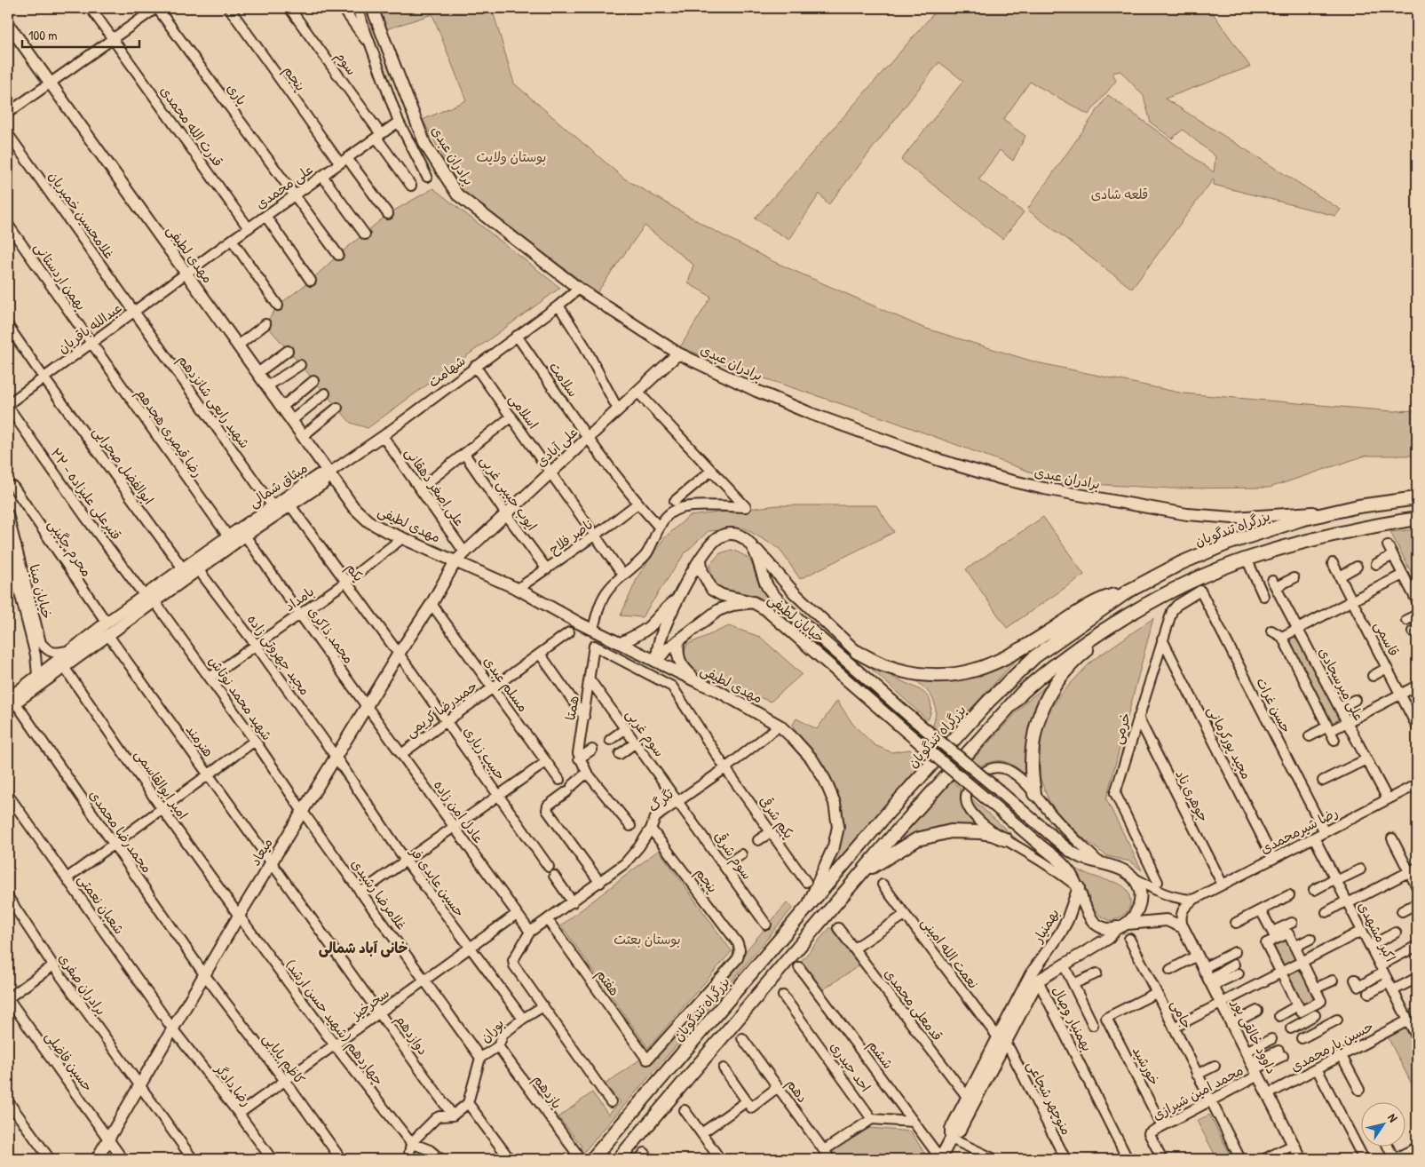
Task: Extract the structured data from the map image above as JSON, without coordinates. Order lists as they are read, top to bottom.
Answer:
{
  "streets": {
    "highway": ["بزرگراه تندگویان"],
    "main road": [
      "برادران عبدی",
      "مهدی لطیفی",
      "علی آبادی",
      "میثاق شمالی",
      "خیابان لطیفی",
      "میعاد",
      "بهمنیار",
      "بهمنیار وصال",
      "داوود خالقی پور"
    ],
    "street": [
      "سوم",
      "پنجم",
      "یاری",
      "قدرت الله محمدی",
      "علی محمدی",
      "غلامحسین خمیریان",
      "بهمن اردستانی",
      "عبدالله باقریان",
      "شهامت",
      "سلامت",
      "شهید رابعی شانزدهم",
      "اسلامی",
      "رضا قیصری هجدهم",
      "ابوالفضل صحرایی",
      "علی اصغر دهقانی",
      "ایوب حبیبی غربی",
      "قنبرعلی علیزاده - ۲۲",
      "ناصر فلاح",
      "محرم چگینی",
      "یکم",
      "خیابان مینا",
      "بامداد",
      "محمد ذاکری",
      "قاسمی",
      "مجید جهروتی زاده",
      "مسلم عبدی",
      "علی میرسجادی",
      "شهید محمد نوتاش",
      "حسن غرات",
      "همتا",
      "حمیدرضا کریمی",
      "خرمی",
      "سوم غربی",
      "هنرمند",
      "مجید پورکرمانی",
      "حبیب زیاری",
      "امیر ابوالقاسمی",
      "جوهری ناد",
      "تگرگ",
      "عادل امن زاده",
      "یکم شرقی",
      "رضا شیرمحمدی",
      "محمدرضا محمدی",
      "سوم شرقی",
      "حسین عابدی‌ فر",
      "غلامرضا رشیدی",
      "شعبان نعمتی",
      "اکبر مشهدی",
      "نعمت الله امینی",
      "هفتم",
      "برادران صفری",
      "سحرخیز",
      "قدمعلی محمدی",
      "جامی",
      "چهاردهم (شهید حسن ارشد)",
      "بوران",
      "دوازدهم",
      "حسین یارمحمدی",
      "ششم",
      "کاظم بابایی",
      "حسین فاضلی",
      "خورشید",
      "احد حیدری",
      "رضا دادگر",
      "دهم",
      "یازدهم",
      "محمد امین شیرازی",
      "منوچهر شجاعی"
    ]
  },
  "crossings": [
    ["سوم", "علی محمدی"],
    ["پنجم", "علی محمدی"],
    ["پنجم", "تگرگ"],
    ["پنجم", "هفتم"],
    ["یاری", "علی محمدی"],
    ["قدرت الله محمدی", "علی محمدی"],
    ["برادران عبدی", "شهامت"],
    ["برادران عبدی", "علی آبادی"],
    ["برادران عبدی", "بزرگراه تندگویان"],
    ["علی محمدی", "مهدی لطیفی"],
    ["علی محمدی", "عبدالله باقریان"],
    ["غلامحسین خمیریان", "عبدالله باقریان"],
    ["غلامحسین خمیریان", "شهید رابعی شانزدهم"],
    ["مهدی لطیفی", "عبدالله باقریان"],
    ["مهدی لطیفی", "شهامت"],
    ["مهدی لطیفی", "علی آبادی"],
    ["مهدی لطیفی", "میثاق شمالی"],
    ["مهدی لطیفی", "بزرگراه تندگویان"],
    ["مهدی لطیفی", "ناصر فلاح"],
    ["مهدی لطیفی", "بامداد"],
    ["مهدی لطیفی", "تگرگ"],
    ["مهدی لطیفی", "میعاد"],
    ["بهمن اردستانی", "عبدالله باقریان"],
    ["بهمن اردستانی", "رضا قیصری هجدهم"],
    ["عبدالله باقریان", "شهید رابعی شانزدهم"],
    ["عبدالله باقریان", "رضا قیصری هجدهم"],
    ["عبدالله باقریان", "ابوالفضل صحرایی"],
    ["عبدالله باقریان", "قنبرعلی علیزاده - ۲۲"],
    ["شهامت", "سلامت"],
    ["شهامت", "اسلامی"],
    ["شهامت", "میثاق شمالی"],
    ["شهامت", "علی اصغر دهقانی"],
    ["سلامت", "علی آبادی"],
    ["سلامت", "ناصر فلاح"],
    ["شهید رابعی شانزدهم", "میثاق شمالی"],
    ["اسلامی", "علی آبادی"],
    ["اسلامی", "ناصر فلاح"],
    ["رضا قیصری هجدهم", "میثاق شمالی"],
    ["علی آبادی", "علی اصغر دهقانی"],
    ["علی آبادی", "ایوب حبیبی غربی"],
    ["علی آبادی", "میعاد"],
    ["ابوالفضل صحرایی", "میثاق شمالی"],
    ["میثاق شمالی", "قنبرعلی علیزاده - ۲۲"],
    ["میثاق شمالی", "محرم چگینی"],
    ["میثاق شمالی", "یکم"],
    ["میثاق شمالی", "خیابان مینا"],
    ["میثاق شمالی", "محمد ذاکری"],
    ["میثاق شمالی", "مجید جهروتی زاده"],
    ["میثاق شمالی", "شهید محمد نوتاش"],
    ["میثاق شمالی", "هنرمند"],
    ["میثاق شمالی", "امیر ابوالقاسمی"],
    ["میثاق شمالی", "محمدرضا محمدی"],
    ["ایوب حبیبی غربی", "ناصر فلاح"],
    ["قنبرعلی علیزاده - ۲۲", "شهید محمد نوتاش"],
    ["محرم چگینی", "هنرمند"],
    ["یکم", "بامداد"],
    ["یکم", "حبیب زیاری"],
    ["یکم", "میعاد"],
    ["بامداد", "محمد ذاکری"],
    ["بامداد", "مجید جهروتی زاده"],
    ["بامداد", "شهید محمد نوتاش"],
    ["خیابان لطیفی", "بهمنیار"],
    ["محمد ذاکری", "عادل امن زاده"],
    ["محمد ذاکری", "میعاد"],
    ["مجید جهروتی زاده", "میعاد"],
    ["مجید جهروتی زاده", "حسین عابدی‌ فر"],
    ["مسلم عبدی", "حمیدرضا کریمی"],
    ["مسلم عبدی", "میعاد"],
    ["علی میرسجادی", "رضا شیرمحمدی"],
    ["شهید محمد نوتاش", "میعاد"],
    ["شهید محمد نوتاش", "غلامرضا رشیدی"],
    ["حسن غرات", "خرمی"],
    ["حسن غرات", "رضا شیرمحمدی"],
    ["همتا", "سوم غربی"],
    ["همتا", "یکم شرقی"],
    ["حمیدرضا کریمی", "حبیب زیاری"],
    ["حمیدرضا کریمی", "عادل امن زاده"],
    ["خرمی", "مجید پورکرمانی"],
    ["خرمی", "جوهری ناد"],
    ["سوم غربی", "تگرگ"],
    ["سوم غربی", "سوم شرقی"],
    ["هنرمند", "میعاد"],
    ["هنرمند", "دوازدهم"],
    ["مجید پورکرمانی", "رضا شیرمحمدی"],
    ["حبیب زیاری", "میعاد"],
    ["امیر ابوالقاسمی", "میعاد"],
    ["امیر ابوالقاسمی", "چهاردهم (شهید حسن ارشد)"],
    ["جوهری ناد", "رضا شیرمحمدی"],
    ["تگرگ", "یکم شرقی"],
    ["تگرگ", "سوم شرقی"],
    ["تگرگ", "هفتم"],
    ["عادل امن زاده", "میعاد"],
    ["عادل امن زاده", "سحرخیز"],
    ["رضا شیرمحمدی", "اکبر مشهدی"],
    ["محمدرضا محمدی", "میعاد"],
    ["محمدرضا محمدی", "کاظم بابایی"],
    ["میعاد", "حسین عابدی‌ فر"],
    ["میعاد", "غلامرضا رشیدی"],
    ["میعاد", "شعبان نعمتی"],
    ["میعاد", "برادران صفری"],
    ["میعاد", "چهاردهم (شهید حسن ارشد)"],
    ["میعاد", "دوازدهم"],
    ["میعاد", "کاظم بابایی"],
    ["میعاد", "حسین فاضلی"],
    ["میعاد", "رضا دادگر"],
    ["حسین عابدی‌ فر", "سحرخیز"],
    ["حسین عابدی‌ فر", "بوران"],
    ["غلامرضا رشیدی", "سحرخیز"],
    ["غلامرضا رشیدی", "بوران"],
    ["شعبان نعمتی", "رضا دادگر"],
    ["بهمنیار", "بهمنیار وصال"],
    ["اکبر مشهدی", "حسین یارمحمدی"],
    ["نعمت الله امینی", "بهمنیار وصال"],
    ["سحرخیز", "چهاردهم (شهید حسن ارشد)"],
    ["سحرخیز", "دوازدهم"],
    ["سحرخیز", "کاظم بابایی"],
    ["سحرخیز", "رضا دادگر"],
    ["قدمعلی محمدی", "بهمنیار وصال"],
    ["جامی", "خورشید"],
    ["جامی", "محمد امین شیرازی"],
    ["بهمنیار وصال", "ششم"],
    ["بوران", "یازدهم"],
    ["داوود خالقی پور", "حسین یارمحمدی"],
    ["داوود خالقی پور", "محمد امین شیرازی"],
    ["خورشید", "محمد امین شیرازی"]
  ],
  "districts": ["خانی آباد شمالی"],
  "parks": ["بوستان ولایت", "قلعه شادی", "بوستان بعثت"],
  "scale_bar": "100 m",
  "north": "top right"
}
